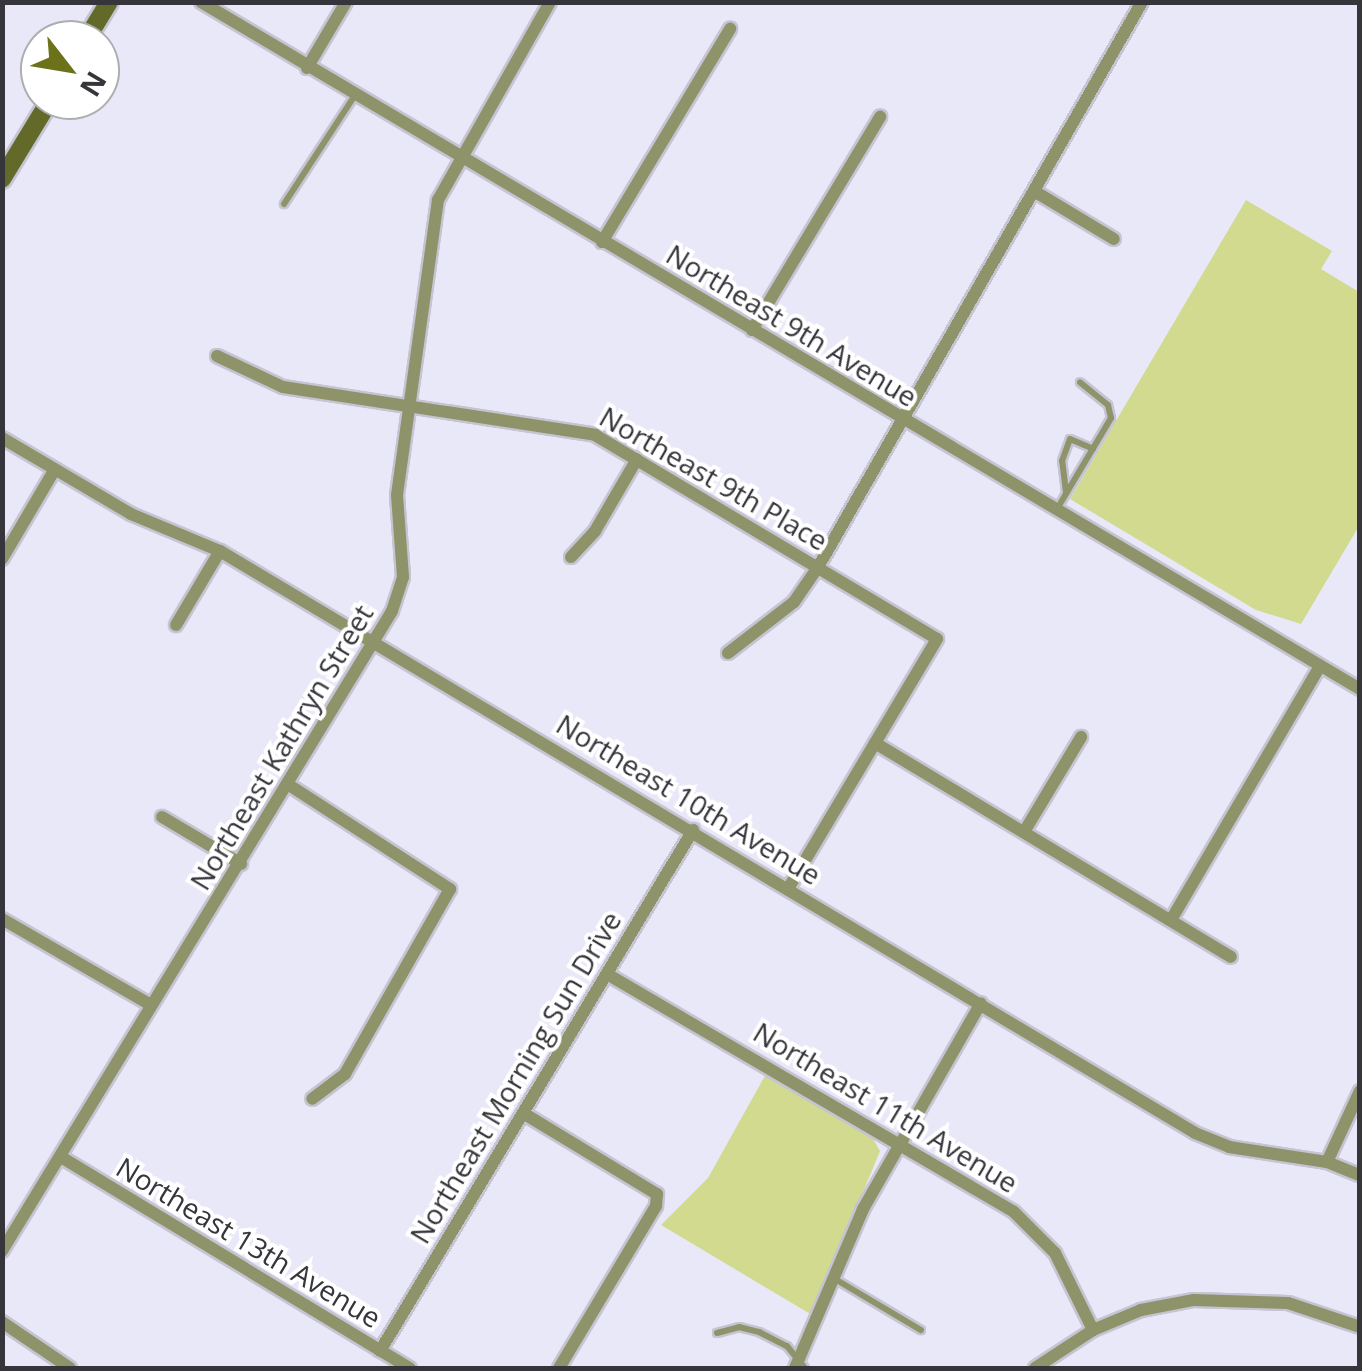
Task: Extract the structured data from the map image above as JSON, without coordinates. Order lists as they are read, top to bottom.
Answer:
{
  "streets": {
    "street": [
      "Northeast 9th Avenue",
      "Northeast 9th Place",
      "Northeast Kathryn Street",
      "Northeast 10th Avenue",
      "Northeast Morning Sun Drive",
      "Northeast 11th Avenue",
      "Northeast 13th Avenue"
    ]
  },
  "crossings": [
    ["Northeast 9th Avenue", "Northeast Kathryn Street"],
    ["Northeast 9th Place", "Northeast Kathryn Street"],
    ["Northeast Kathryn Street", "Northeast 10th Avenue"],
    ["Northeast Kathryn Street", "Northeast 13th Avenue"],
    ["Northeast 10th Avenue", "Northeast Morning Sun Drive"],
    ["Northeast Morning Sun Drive", "Northeast 11th Avenue"],
    ["Northeast Morning Sun Drive", "Northeast 13th Avenue"]
  ],
  "north": "bottom right"
}
